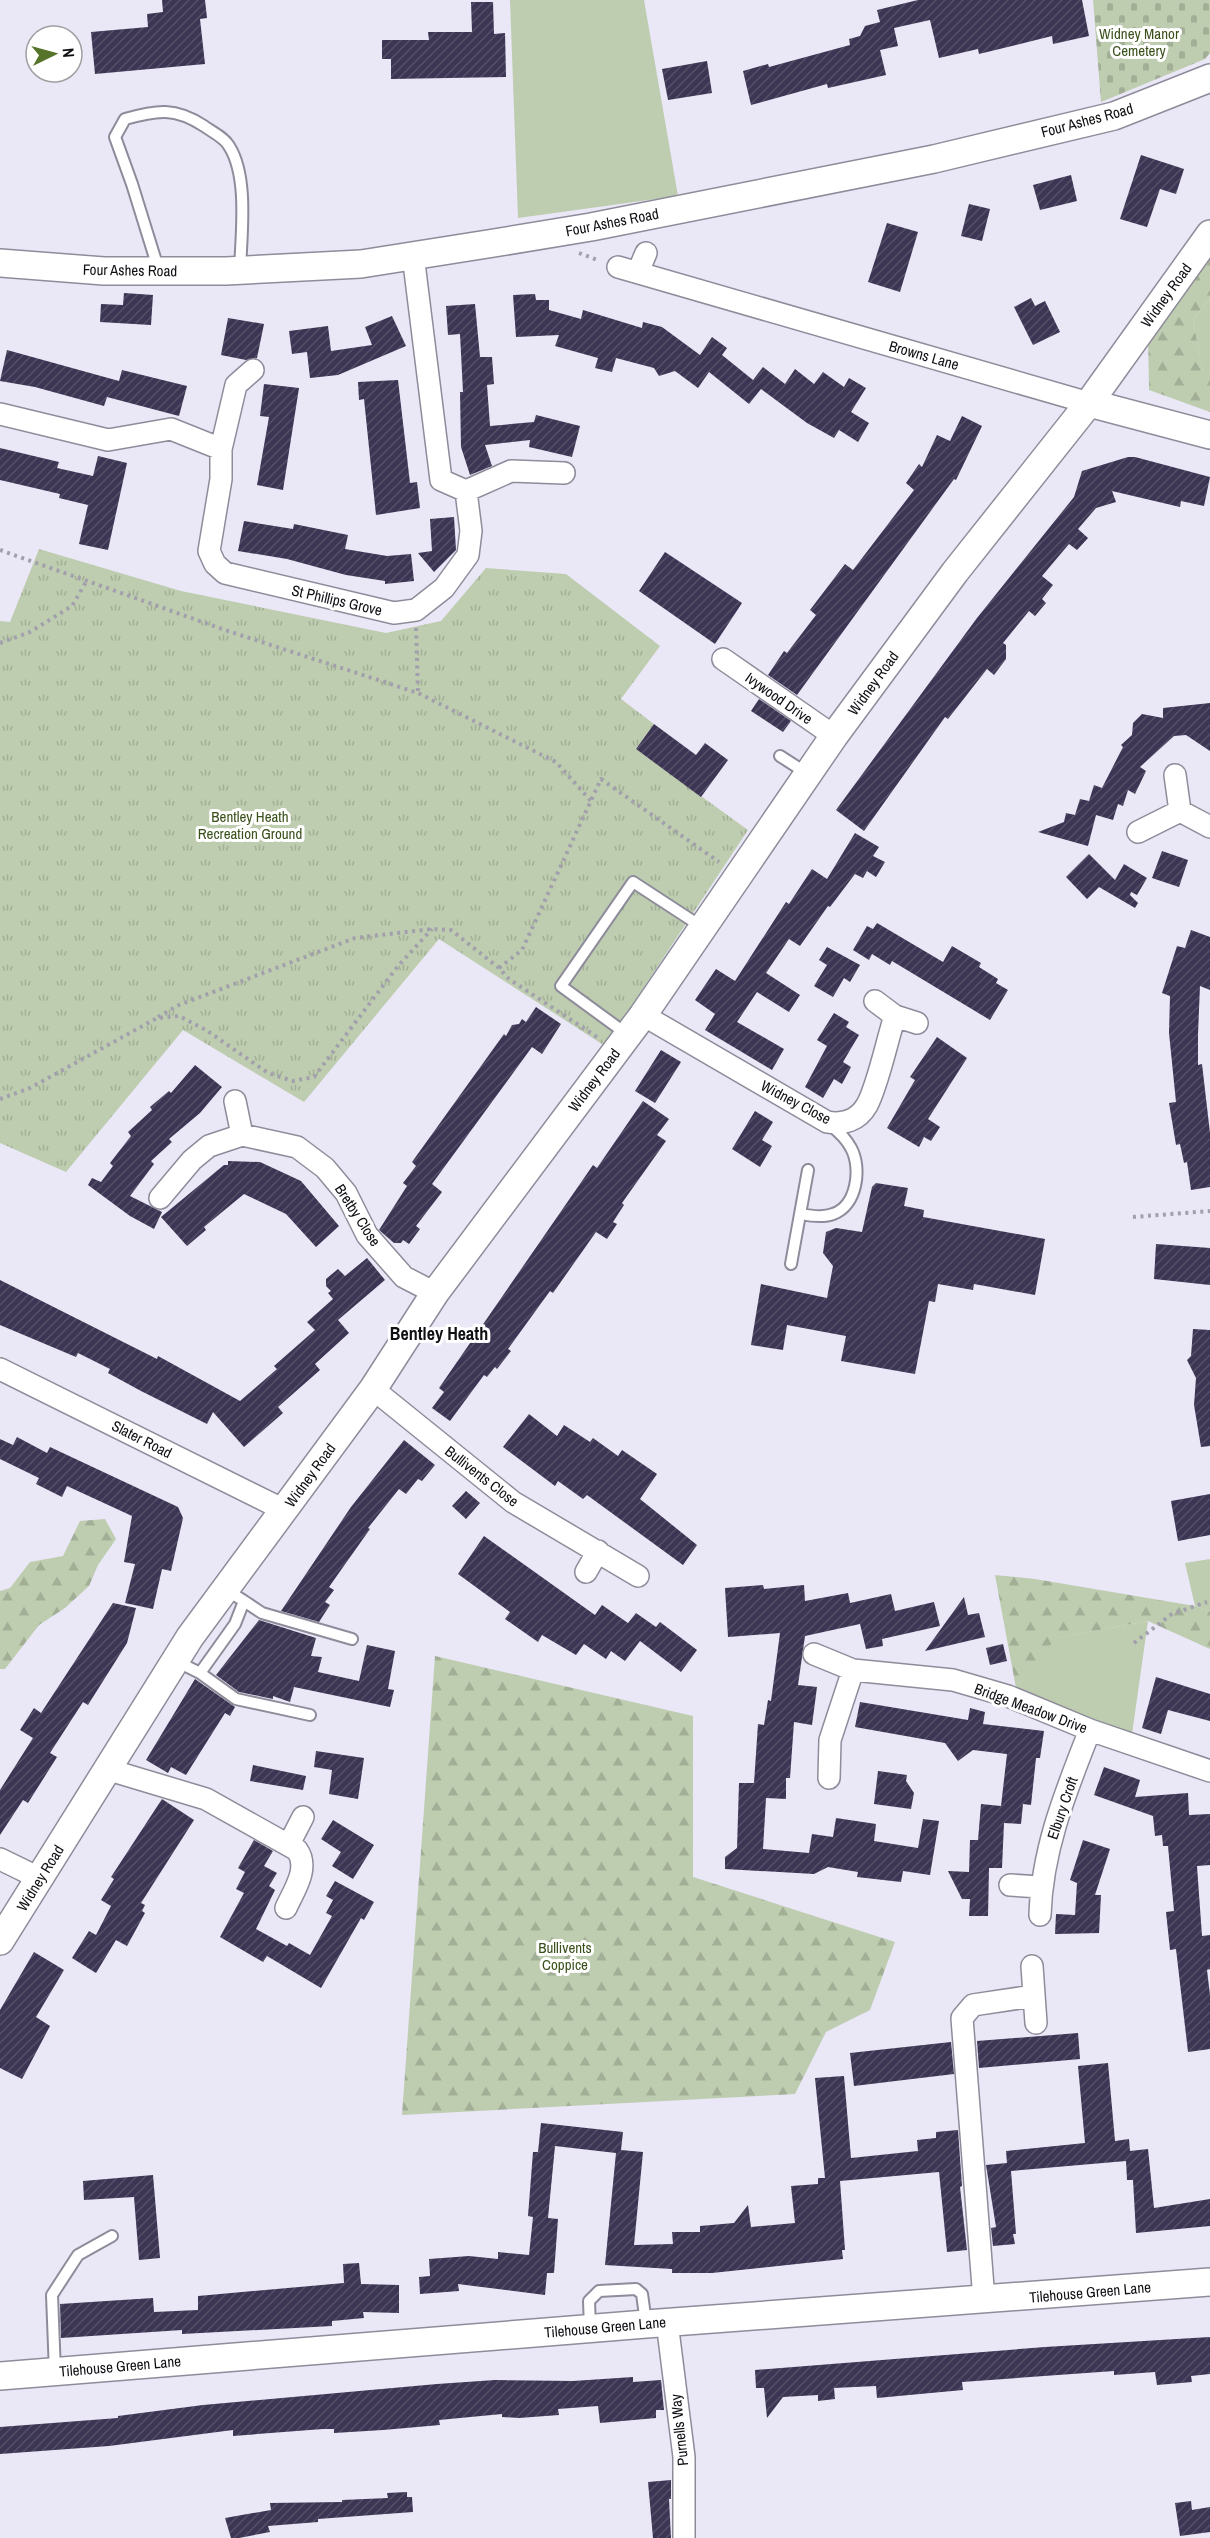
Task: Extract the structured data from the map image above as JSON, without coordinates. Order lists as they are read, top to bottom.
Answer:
{
  "streets": {
    "street": [
      "Four Ashes Road",
      "Widney Road",
      "Browns Lane",
      "St Phillips Grove",
      "Ivywood Drive",
      "Widney Close",
      "Bretby Close",
      "Slater Road",
      "Bullivents Close",
      "Bridge Meadow Drive",
      "Elbury Croft",
      "Tilehouse Green Lane",
      "Purnells Way"
    ]
  },
  "crossings": [
    ["Widney Road", "Browns Lane"],
    ["Widney Road", "Ivywood Drive"],
    ["Widney Road", "Widney Close"],
    ["Widney Road", "Bretby Close"],
    ["Widney Road", "Slater Road"],
    ["Widney Road", "Bullivents Close"],
    ["Bridge Meadow Drive", "Elbury Croft"],
    ["Tilehouse Green Lane", "Purnells Way"]
  ],
  "districts": ["Bentley Heath"],
  "parks": ["Widney Manor Cemetery", "Bentley Heath Recreation Ground", "Bullivents Coppice"],
  "north": "right"
}
